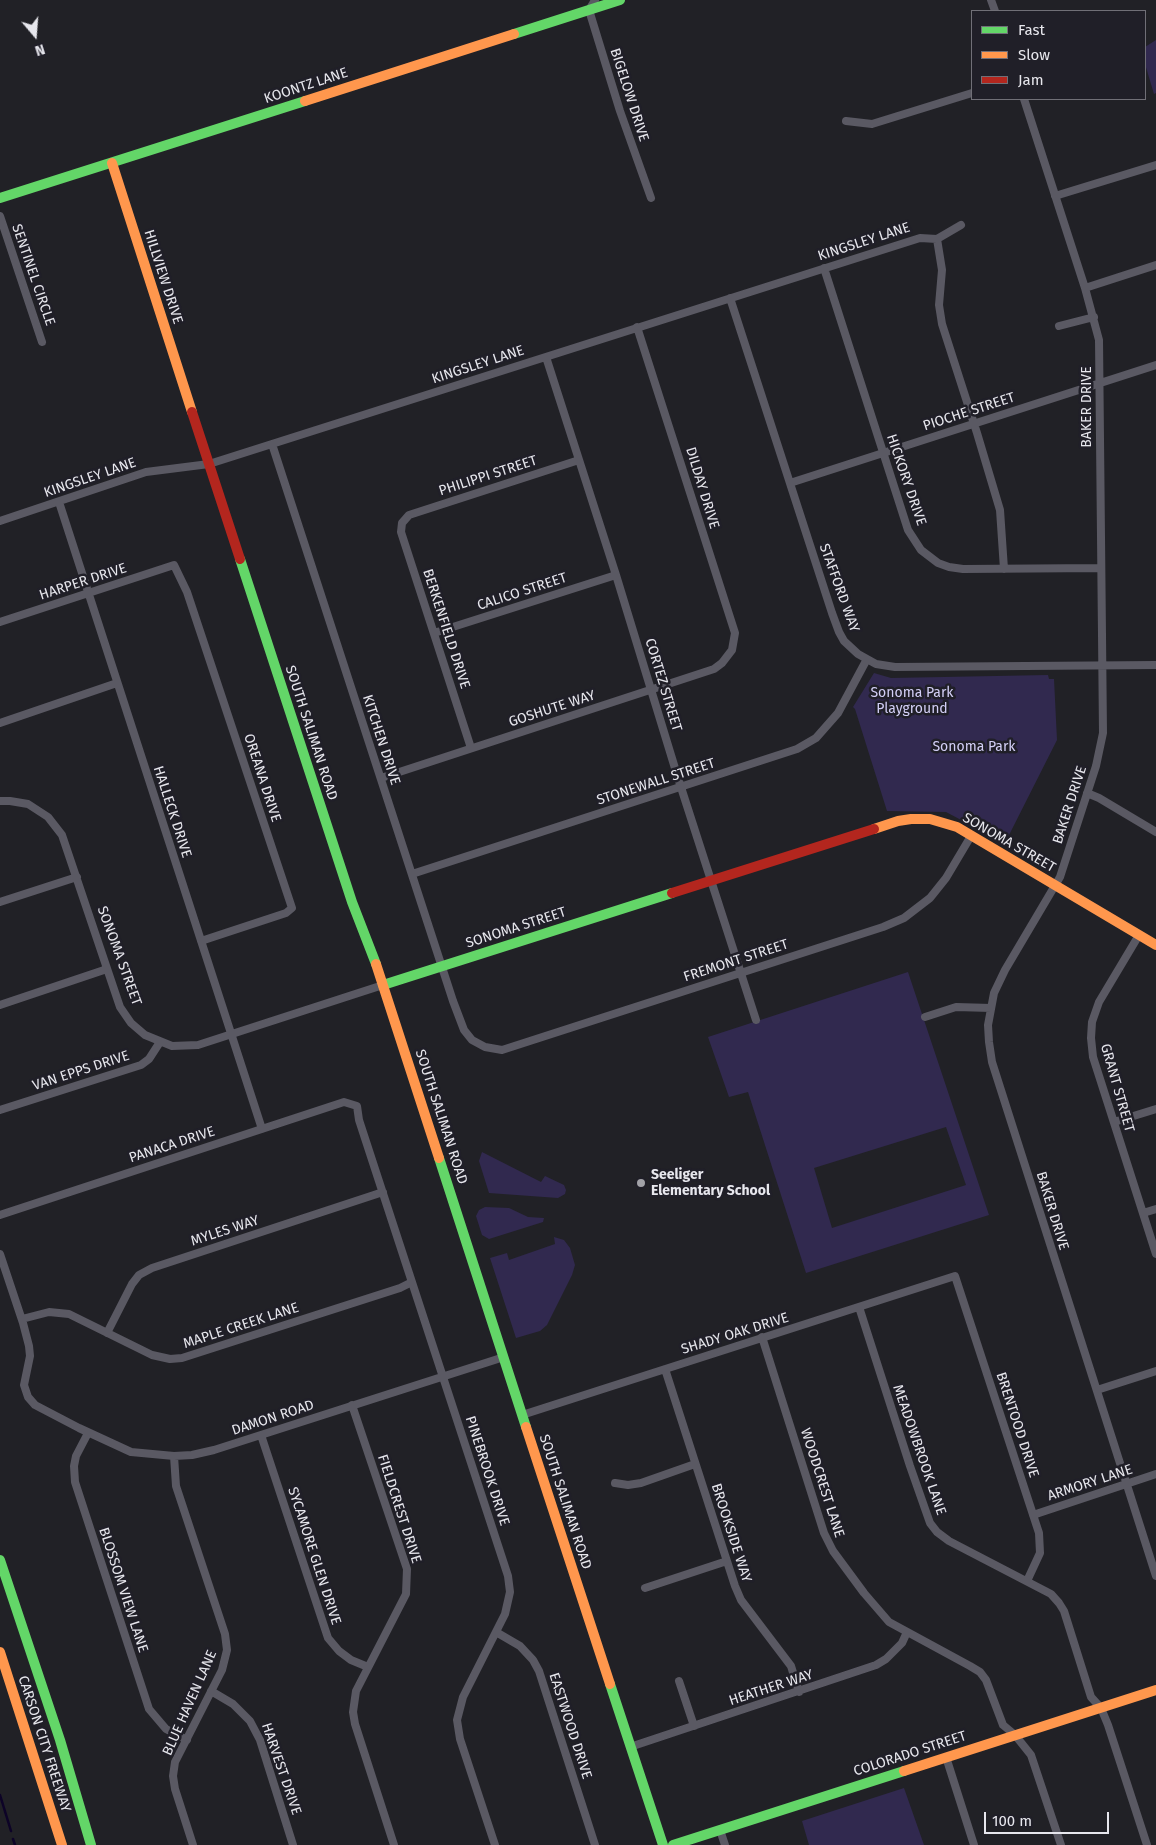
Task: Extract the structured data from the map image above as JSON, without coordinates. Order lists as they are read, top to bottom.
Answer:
{
  "streets": {
    "main road": [
      "KOONTZ LANE",
      "HILLVIEW DRIVE",
      "SOUTH SALIMAN ROAD",
      "SONOMA STREET",
      "CARSON CITY FREEWAY",
      "COLORADO STREET"
    ],
    "street": [
      "BIGELOW DRIVE",
      "KINGSLEY LANE",
      "SENTINEL CIRCLE",
      "BAKER DRIVE",
      "PIOCHE STREET",
      "PHILIPPI STREET",
      "HICKORY DRIVE",
      "DILDAY DRIVE",
      "HARPER DRIVE",
      "STAFFORD WAY",
      "CALICO STREET",
      "BERKENFIELD DRIVE",
      "CORTEZ STREET",
      "GOSHUTE WAY",
      "KITCHEN DRIVE",
      "OREANA DRIVE",
      "STONEWALL STREET",
      "HALLECK DRIVE",
      "FREMONT STREET",
      "VAN EPPS DRIVE",
      "GRANT STREET",
      "PANACA DRIVE",
      "MYLES WAY",
      "MAPLE CREEK LANE",
      "SHADY OAK DRIVE",
      "DAMON ROAD",
      "BRENTOOD DRIVE",
      "MEADOWBROOK LANE",
      "PINEBROOK DRIVE",
      "WOODCREST LANE",
      "ARMORY LANE",
      "FIELDCREST DRIVE",
      "BROOKSIDE WAY",
      "SYCAMORE GLEN DRIVE",
      "BLOSSOM VIEW LANE",
      "HEATHER WAY",
      "BLUE HAVEN LANE",
      "EASTWOOD DRIVE",
      "HARVEST DRIVE"
    ]
  },
  "crossings": [
    ["KOONTZ LANE", "BIGELOW DRIVE"],
    ["KOONTZ LANE", "HILLVIEW DRIVE"],
    ["KINGSLEY LANE", "HICKORY DRIVE"],
    ["KINGSLEY LANE", "DILDAY DRIVE"],
    ["KINGSLEY LANE", "STAFFORD WAY"],
    ["KINGSLEY LANE", "CORTEZ STREET"],
    ["KINGSLEY LANE", "SOUTH SALIMAN ROAD"],
    ["KINGSLEY LANE", "KITCHEN DRIVE"],
    ["KINGSLEY LANE", "HALLECK DRIVE"],
    ["HILLVIEW DRIVE", "SOUTH SALIMAN ROAD"],
    ["BAKER DRIVE", "PIOCHE STREET"],
    ["BAKER DRIVE", "HICKORY DRIVE"],
    ["BAKER DRIVE", "STAFFORD WAY"],
    ["BAKER DRIVE", "SONOMA STREET"],
    ["BAKER DRIVE", "ARMORY LANE"],
    ["PIOCHE STREET", "HICKORY DRIVE"],
    ["PIOCHE STREET", "STAFFORD WAY"],
    ["PHILIPPI STREET", "BERKENFIELD DRIVE"],
    ["PHILIPPI STREET", "CORTEZ STREET"],
    ["DILDAY DRIVE", "GOSHUTE WAY"],
    ["HARPER DRIVE", "OREANA DRIVE"],
    ["HARPER DRIVE", "HALLECK DRIVE"],
    ["STAFFORD WAY", "STONEWALL STREET"],
    ["CALICO STREET", "BERKENFIELD DRIVE"],
    ["CALICO STREET", "CORTEZ STREET"],
    ["BERKENFIELD DRIVE", "GOSHUTE WAY"],
    ["CORTEZ STREET", "GOSHUTE WAY"],
    ["CORTEZ STREET", "STONEWALL STREET"],
    ["CORTEZ STREET", "SONOMA STREET"],
    ["CORTEZ STREET", "FREMONT STREET"],
    ["GOSHUTE WAY", "KITCHEN DRIVE"],
    ["SOUTH SALIMAN ROAD", "SONOMA STREET"],
    ["SOUTH SALIMAN ROAD", "SHADY OAK DRIVE"],
    ["SOUTH SALIMAN ROAD", "DAMON ROAD"],
    ["SOUTH SALIMAN ROAD", "HEATHER WAY"],
    ["KITCHEN DRIVE", "STONEWALL STREET"],
    ["KITCHEN DRIVE", "SONOMA STREET"],
    ["KITCHEN DRIVE", "FREMONT STREET"],
    ["OREANA DRIVE", "HALLECK DRIVE"],
    ["HALLECK DRIVE", "SONOMA STREET"],
    ["HALLECK DRIVE", "PANACA DRIVE"],
    ["SONOMA STREET", "FREMONT STREET"],
    ["SONOMA STREET", "VAN EPPS DRIVE"],
    ["SONOMA STREET", "GRANT STREET"],
    ["PANACA DRIVE", "PINEBROOK DRIVE"],
    ["MYLES WAY", "MAPLE CREEK LANE"],
    ["MYLES WAY", "PINEBROOK DRIVE"],
    ["MAPLE CREEK LANE", "DAMON ROAD"],
    ["MAPLE CREEK LANE", "PINEBROOK DRIVE"],
    ["SHADY OAK DRIVE", "BRENTOOD DRIVE"],
    ["SHADY OAK DRIVE", "MEADOWBROOK LANE"],
    ["SHADY OAK DRIVE", "WOODCREST LANE"],
    ["SHADY OAK DRIVE", "BROOKSIDE WAY"],
    ["DAMON ROAD", "PINEBROOK DRIVE"],
    ["DAMON ROAD", "FIELDCREST DRIVE"],
    ["DAMON ROAD", "SYCAMORE GLEN DRIVE"],
    ["DAMON ROAD", "BLOSSOM VIEW LANE"],
    ["DAMON ROAD", "BLUE HAVEN LANE"],
    ["BRENTOOD DRIVE", "MEADOWBROOK LANE"],
    ["BRENTOOD DRIVE", "ARMORY LANE"],
    ["MEADOWBROOK LANE", "COLORADO STREET"],
    ["PINEBROOK DRIVE", "EASTWOOD DRIVE"],
    ["WOODCREST LANE", "HEATHER WAY"],
    ["WOODCREST LANE", "COLORADO STREET"],
    ["FIELDCREST DRIVE", "SYCAMORE GLEN DRIVE"],
    ["BROOKSIDE WAY", "HEATHER WAY"],
    ["BLOSSOM VIEW LANE", "BLUE HAVEN LANE"],
    ["BLUE HAVEN LANE", "HARVEST DRIVE"]
  ],
  "parks": ["Sonoma Park Playground", "Sonoma Park"],
  "places": ["Seeliger Elementary School"],
  "legend": ["Fast", "Slow", "Jam"],
  "scale_bar": "100 m",
  "north": "bottom"
}
